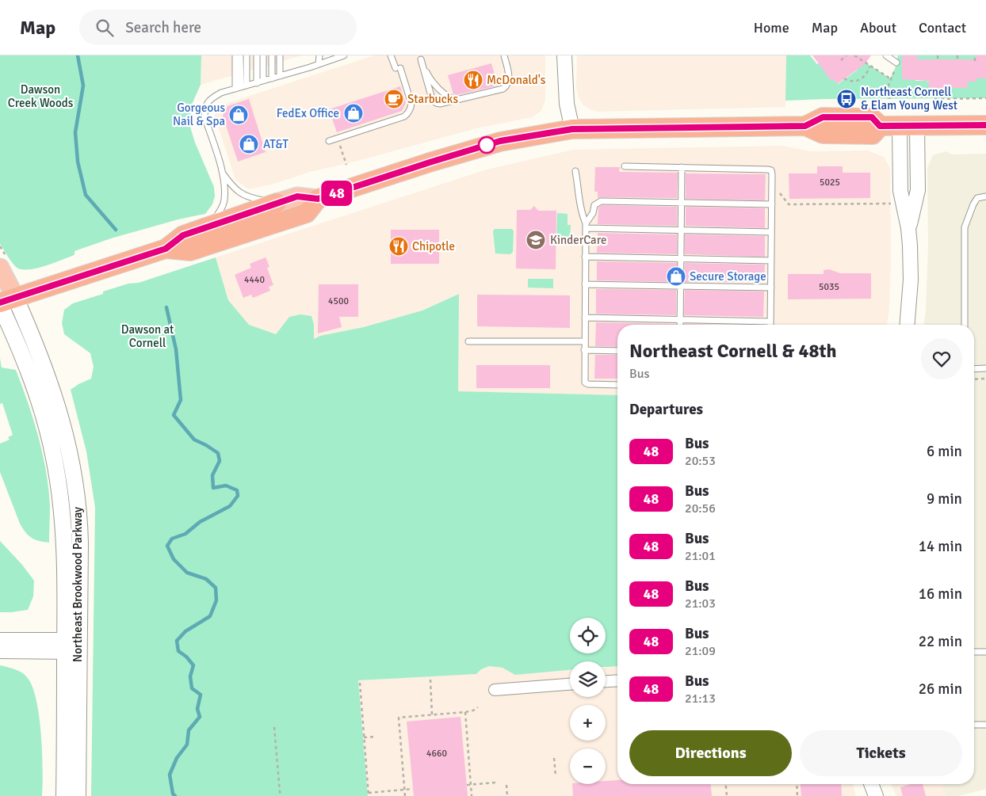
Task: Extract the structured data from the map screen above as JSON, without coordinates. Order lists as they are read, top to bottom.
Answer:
{
  "streets": {
    "main road": ["Northeast Brookwood Parkway"]
  },
  "parks": ["Dawson Creek Woods", "Dawson at Cornell"],
  "places": {
    "restaurant": ["McDonald's", "Chipotle"],
    "cafe": ["Starbucks"],
    "bus stop": ["Northeast Cornell & Elam Young West"],
    "shop": [
      "FedEx Office",
      "Gorgeous Nail & Spa",
      "AT&T",
      "Secure Storage"
    ],
    "school or university": ["KinderCare"]
  },
  "lines": ["bus line 48"],
  "house_numbers": [
    "5025",
    "4440",
    "5035",
    "4500",
    "4660"
  ],
  "page": {
    "header": "Map",
    "search": "Search here",
    "nav": [
      "Home",
      "Map",
      "About",
      "Contact"
    ],
    "on_map": "48",
    "heading": [
      ["Northeast Cornell & 48th", "Bus"],
      "Departures"
    ],
    "list": [
      {
        "mark": "48",
        "name": "Bus",
        "note": "20:53",
        "value": "6 min"
      },
      {
        "mark": "48",
        "name": "Bus",
        "note": "20:56",
        "value": "9 min"
      },
      {
        "mark": "48",
        "name": "Bus",
        "note": "21:01",
        "value": "14 min"
      },
      {
        "mark": "48",
        "name": "Bus",
        "note": "21:03",
        "value": "16 min"
      },
      {
        "mark": "48",
        "name": "Bus",
        "note": "21:09",
        "value": "22 min"
      },
      {
        "mark": "48",
        "name": "Bus",
        "note": "21:13",
        "value": "26 min"
      }
    ],
    "map_buttons": ["+", "−"],
    "buttons": ["Directions", "Tickets"]
  }
}
